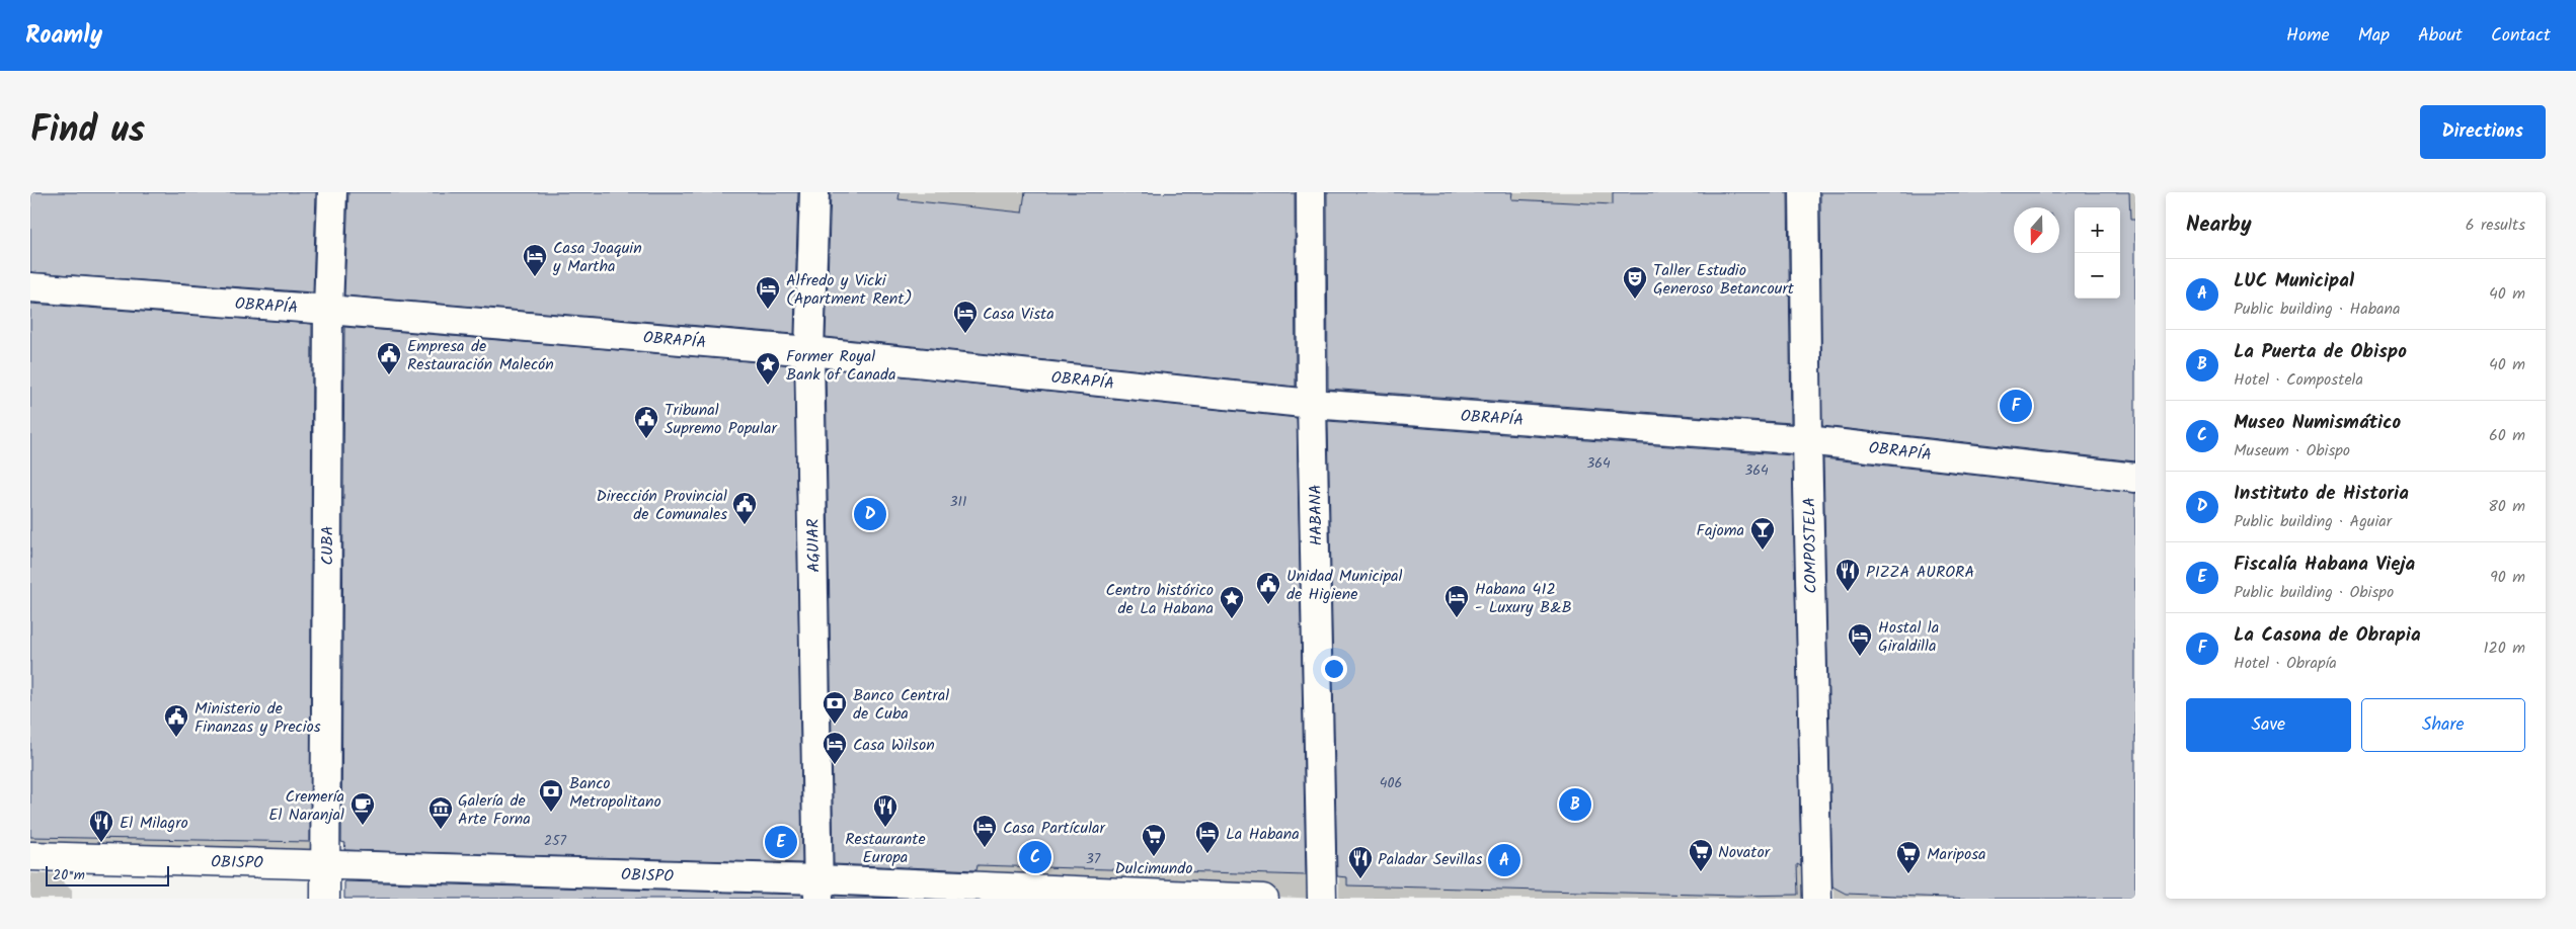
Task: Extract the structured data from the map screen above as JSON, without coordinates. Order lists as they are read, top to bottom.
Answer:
{
  "streets": {
    "street": [
      "OBRAPÍA",
      "HABANA",
      "CUBA",
      "AGUIAR",
      "COMPOSTELA",
      "OBISPO"
    ]
  },
  "crossings": [
    ["OBRAPÍA", "HABANA"],
    ["OBRAPÍA", "CUBA"],
    ["OBRAPÍA", "AGUIAR"],
    ["OBRAPÍA", "COMPOSTELA"],
    ["CUBA", "OBISPO"],
    ["AGUIAR", "OBISPO"]
  ],
  "places": {
    "hotel": [
      "Casa Joaquin y Martha",
      "Alfredo y Vicki (Apartment Rent)",
      "Casa Vista",
      "Habana 412 - Luxury B&B",
      "Hostal la Giraldilla",
      "Casa Wilson",
      "Casa Partícular",
      "La Habana"
    ],
    "theatre": ["Taller Estudio Generoso Betancourt"],
    "public building": [
      "Empresa de Restauración Malecón",
      "Tribunal Supremo Popular",
      "Dirección Provincial de Comunales",
      "Unidad Municipal de Higiene",
      "Ministerio de Finanzas y Precios"
    ],
    "place": ["Former Royal Bank of Canada", "Centro histórico de La Habana"],
    "bar": ["Fajoma"],
    "restaurant": [
      "PIZZA AURORA",
      "Restaurante Europa",
      "El Milagro",
      "Paladar Sevillas"
    ],
    "bank": ["Banco Central de Cuba", "Banco Metropolitano"],
    "cafe": ["Cremería El Naranjal"],
    "museum": ["Galería de Arte Forna"],
    "supermarket": ["Dulcimundo", "Novator", "Mariposa"]
  },
  "house_numbers": [
    "364",
    "364",
    "311",
    "406",
    "257",
    "37"
  ],
  "scale_bar": "20 m",
  "north": "bottom",
  "page": {
    "header": "Roamly",
    "nav": [
      "Home",
      "Map",
      "About",
      "Contact"
    ],
    "title": "Find us",
    "buttons": [
      "Directions",
      ["Save", "Share"]
    ],
    "heading": ["Nearby", "6 results"],
    "map_buttons": ["+", "−"],
    "list": [
      {
        "mark": "A",
        "name": "LUC Municipal",
        "note": "Public building · Habana",
        "value": "40 m"
      },
      {
        "mark": "B",
        "name": "La Puerta de Obispo",
        "note": "Hotel · Compostela",
        "value": "40 m"
      },
      {
        "mark": "C",
        "name": "Museo Numismático",
        "note": "Museum · Obispo",
        "value": "60 m"
      },
      {
        "mark": "D",
        "name": "Instituto de Historia",
        "note": "Public building · Aguiar",
        "value": "80 m"
      },
      {
        "mark": "E",
        "name": "Fiscalía Habana Vieja",
        "note": "Public building · Obispo",
        "value": "90 m"
      },
      {
        "mark": "F",
        "name": "La Casona de Obrapia",
        "note": "Hotel · Obrapía",
        "value": "120 m"
      }
    ],
    "pins": [
      "F",
      "D",
      "B",
      "E",
      "C",
      "A"
    ],
    "scale": "20 m"
  }
}
